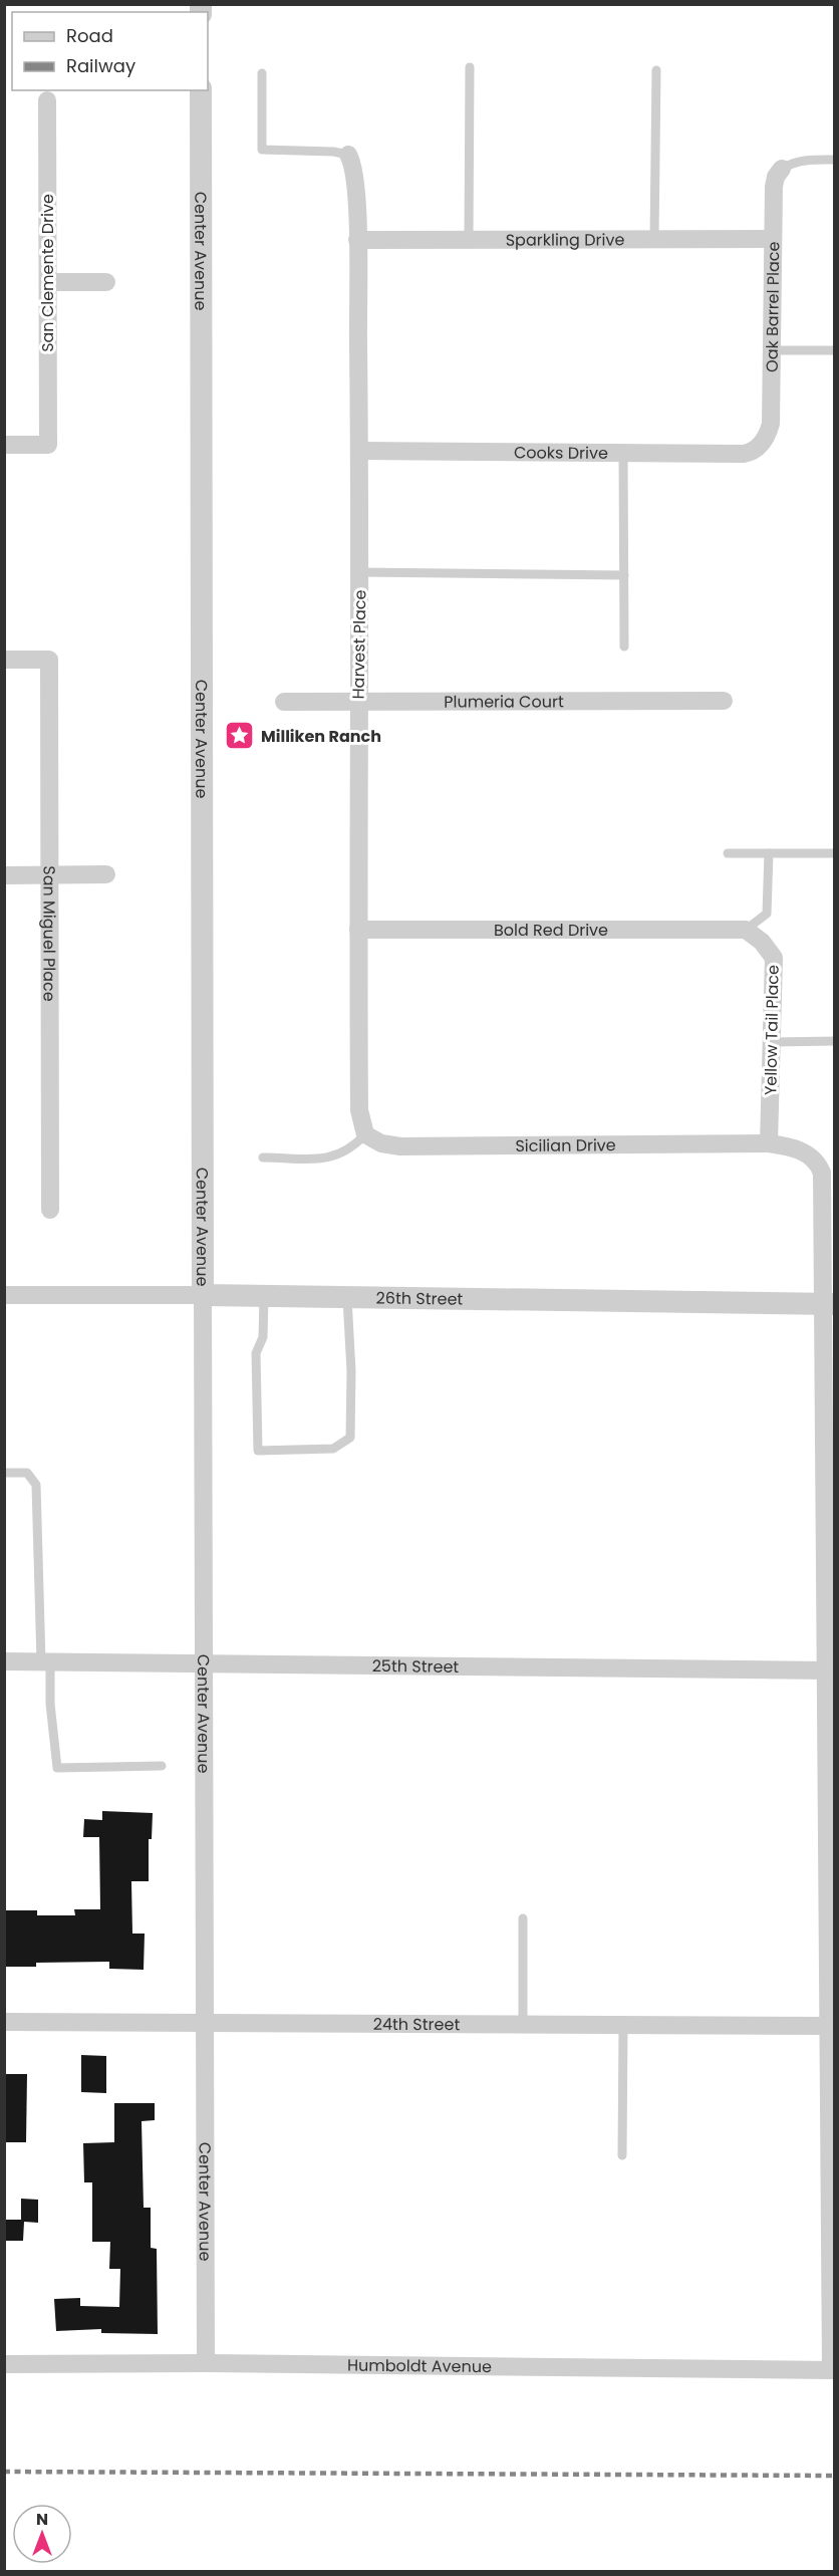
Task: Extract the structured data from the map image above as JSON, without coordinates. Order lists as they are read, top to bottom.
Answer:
{
  "streets": {
    "street": [
      "Sparkling Drive",
      "Center Avenue",
      "San Clemente Drive",
      "Oak Barrel Place",
      "Cooks Drive",
      "Harvest Place",
      "Plumeria Court",
      "Bold Red Drive",
      "San Miguel Place",
      "Yellow Tail Place",
      "Sicilian Drive",
      "26th Street",
      "25th Street",
      "24th Street",
      "Humboldt Avenue"
    ]
  },
  "crossings": [
    ["Sparkling Drive", "Oak Barrel Place"],
    ["Sparkling Drive", "Harvest Place"],
    ["Center Avenue", "26th Street"],
    ["Center Avenue", "25th Street"],
    ["Center Avenue", "24th Street"],
    ["Center Avenue", "Humboldt Avenue"],
    ["Oak Barrel Place", "Cooks Drive"],
    ["Cooks Drive", "Harvest Place"],
    ["Harvest Place", "Plumeria Court"],
    ["Harvest Place", "Bold Red Drive"],
    ["Harvest Place", "Sicilian Drive"],
    ["Bold Red Drive", "Yellow Tail Place"],
    ["Yellow Tail Place", "Sicilian Drive"],
    ["Sicilian Drive", "26th Street"],
    ["Sicilian Drive", "25th Street"],
    ["Sicilian Drive", "24th Street"],
    ["Sicilian Drive", "Humboldt Avenue"]
  ],
  "places": {
    "place": ["Milliken Ranch"]
  },
  "legend": ["Road", "Railway"],
  "north": "top"
}
